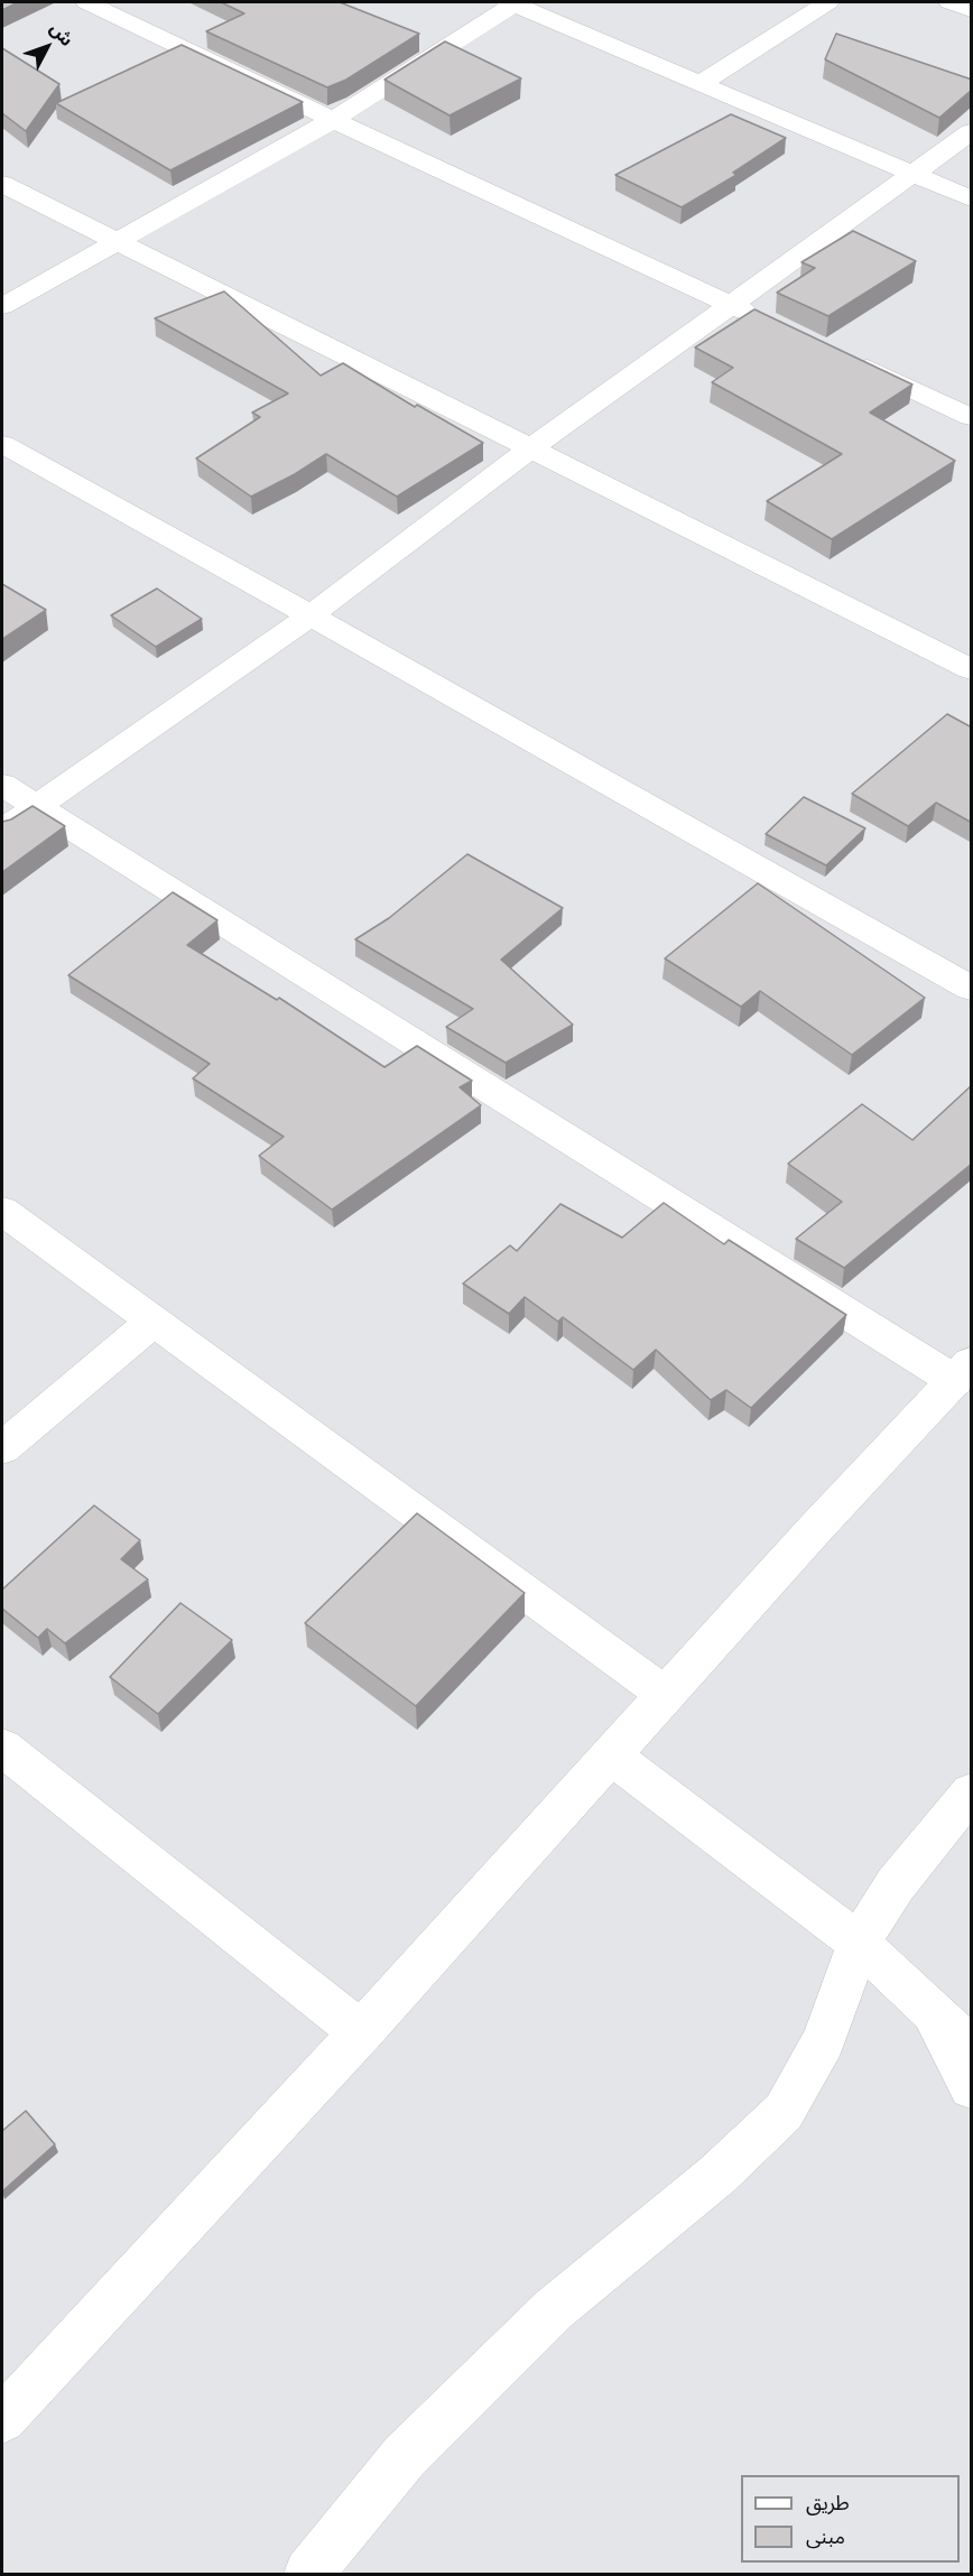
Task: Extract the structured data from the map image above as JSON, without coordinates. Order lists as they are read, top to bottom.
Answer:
{
  "legend": ["طريق", "مبنى"],
  "north": "top right"
}
